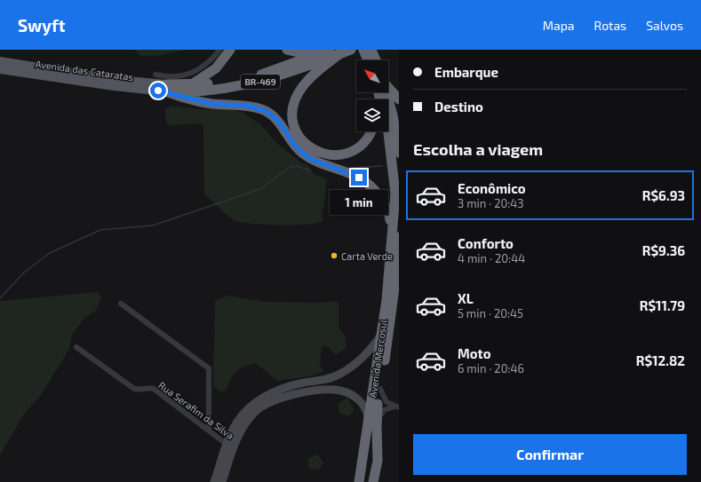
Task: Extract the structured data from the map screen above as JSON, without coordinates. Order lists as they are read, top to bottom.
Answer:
{
  "streets": {
    "highway": ["BR-469", "Avenida Mercosul"],
    "main road": ["Avenida das Cataratas"],
    "street": ["Rua Serafim da Silva"]
  },
  "crossings": [
    ["Avenida das Cataratas", "BR-469"]
  ],
  "places": ["Carta Verde"],
  "north": "top left",
  "page": {
    "header": "Swyft",
    "nav": ["Mapa", "Rotas", "Salvos"],
    "banner": ["Embarque", "Destino"],
    "heading": "Escolha a viagem",
    "list": [
      {
        "name": "Econômico",
        "note": "3 min · 20:43",
        "value": "R$6.93"
      },
      {
        "name": "Conforto",
        "note": "4 min · 20:44",
        "value": "R$9.36"
      },
      {
        "name": "XL",
        "note": "5 min · 20:45",
        "value": "R$11.79"
      },
      {
        "name": "Moto",
        "note": "6 min · 20:46",
        "value": "R$12.82"
      }
    ],
    "bubble": "1 min",
    "buttons": "Confirmar"
  }
}
